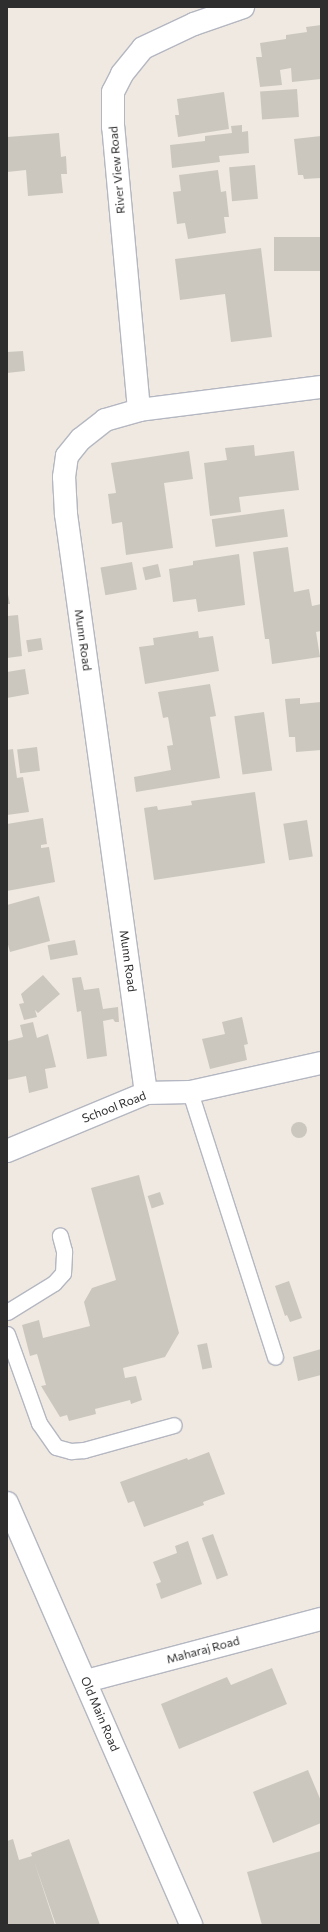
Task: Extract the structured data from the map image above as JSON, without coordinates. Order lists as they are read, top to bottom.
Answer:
{
  "streets": {
    "street": [
      "River View Road",
      "Munn Road",
      "School Road",
      "Maharaj Road",
      "Old Main Road"
    ]
  },
  "crossings": [
    ["River View Road", "Munn Road"],
    ["Munn Road", "School Road"],
    ["Maharaj Road", "Old Main Road"]
  ]
}
